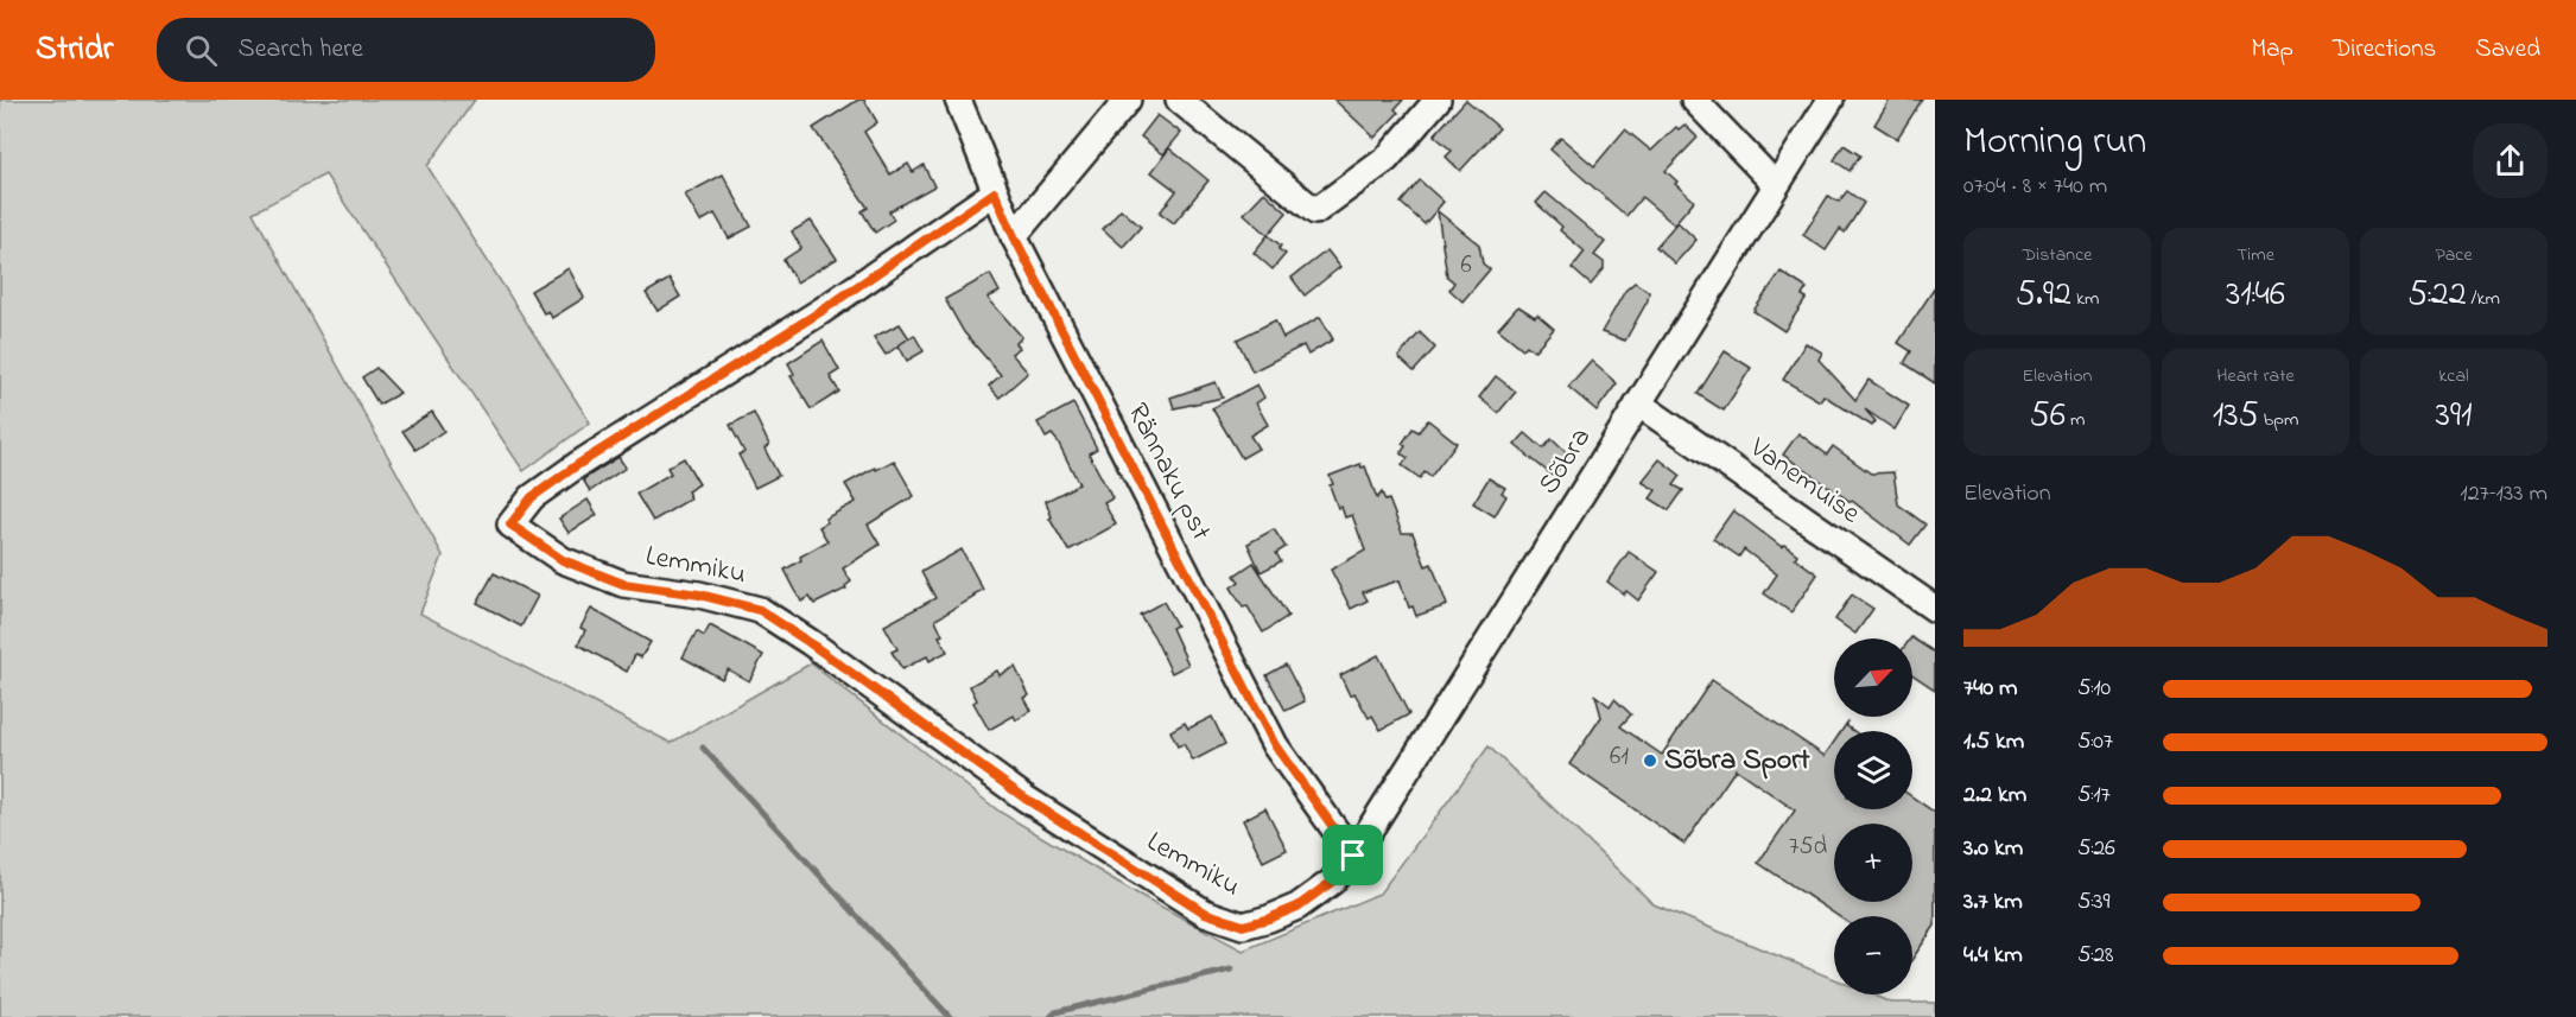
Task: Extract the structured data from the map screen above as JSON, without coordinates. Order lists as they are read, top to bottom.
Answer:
{
  "streets": {
    "street": [
      "Sõbra",
      "Rännaku pst",
      "Vanemuise",
      "Lemmiku"
    ]
  },
  "crossings": [
    ["Sõbra", "Rännaku pst"],
    ["Sõbra", "Vanemuise"],
    ["Sõbra", "Lemmiku"],
    ["Rännaku pst", "Lemmiku"]
  ],
  "places": ["Sõbra Sport"],
  "house_numbers": ["6", "61", "75d"],
  "north": "top right",
  "page": {
    "header": "Stridr",
    "search": "Search here",
    "nav": ["Map", "Directions", "Saved"],
    "heading": ["Morning run", "07:04 · 8 × 740 m"],
    "stats": [
      ["Distance", "5.92 km"],
      ["Time", "31:46"],
      ["Pace", "5:22 /km"],
      ["Elevation", "56 m"],
      ["Heart rate", "135 bpm"],
      ["kcal", "391"]
    ],
    "chart": ["Elevation", "127–133 m"],
    "map_buttons": ["+", "−"],
    "list": [
      {
        "name": "740 m",
        "note": "5:10"
      },
      {
        "name": "1.5 km",
        "note": "5:07"
      },
      {
        "name": "2.2 km",
        "note": "5:17"
      },
      {
        "name": "3.0 km",
        "note": "5:26"
      },
      {
        "name": "3.7 km",
        "note": "5:39"
      },
      {
        "name": "4.4 km",
        "note": "5:28"
      }
    ]
  }
}
